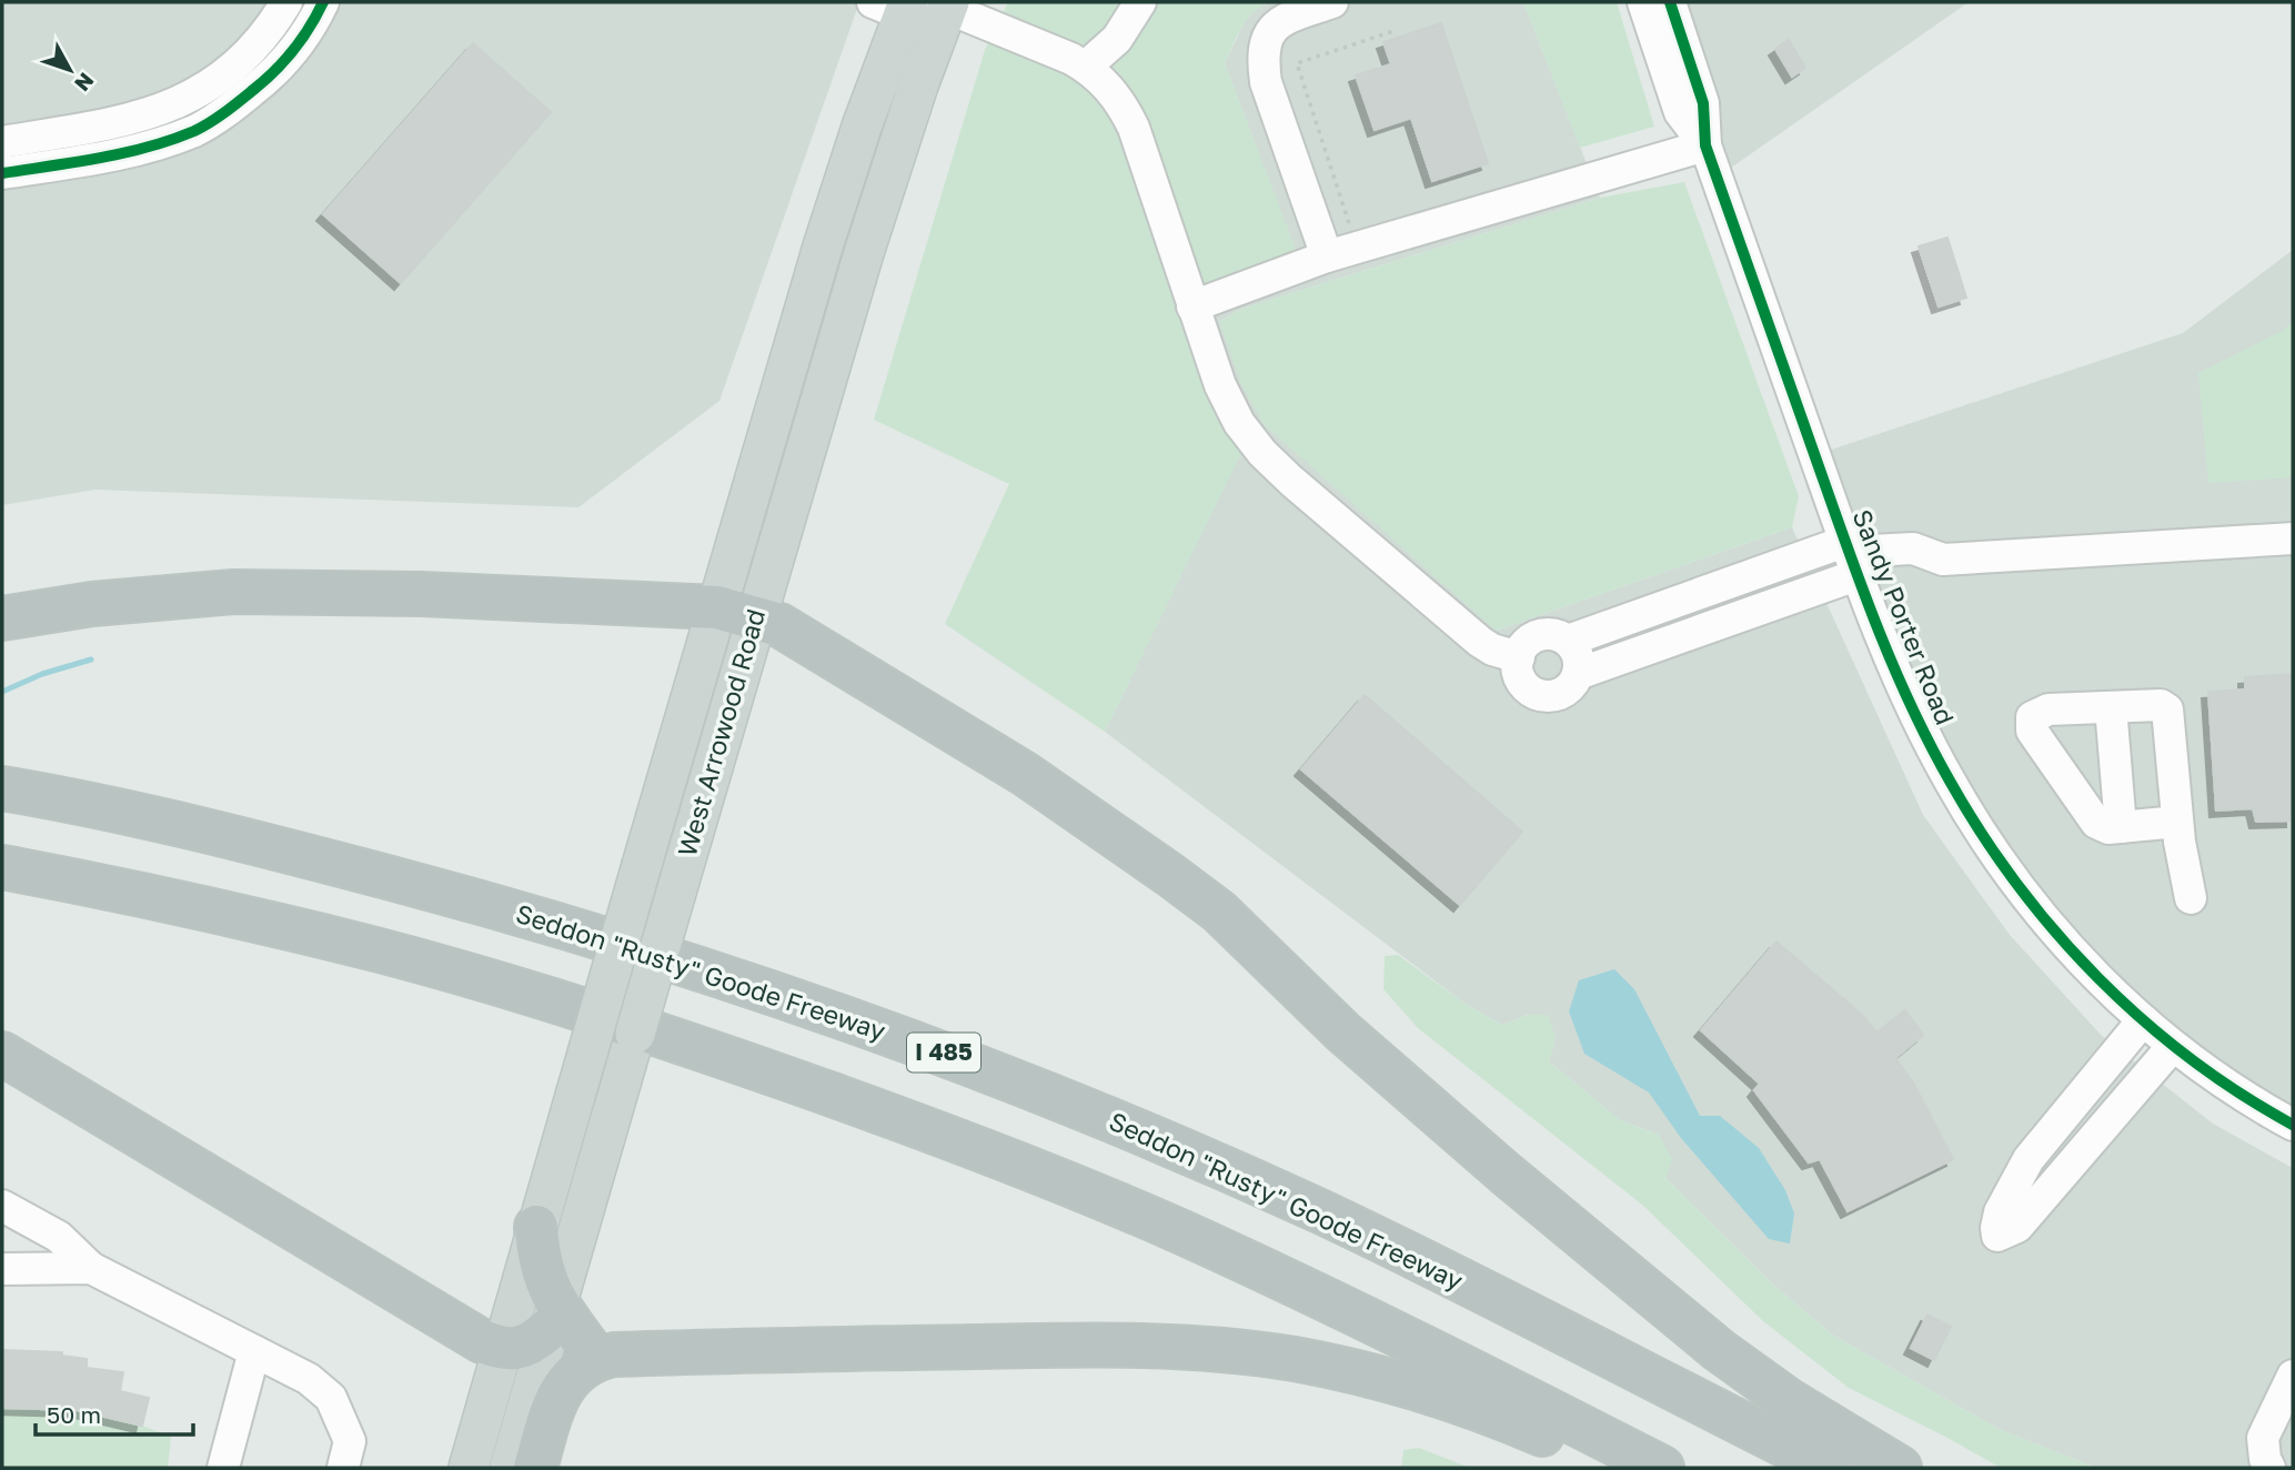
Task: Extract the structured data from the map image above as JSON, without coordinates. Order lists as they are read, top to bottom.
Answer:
{
  "streets": {
    "highway": ["Seddon \"Rusty\" Goode Freeway", "I 485"],
    "main road": ["West Arrowood Road"],
    "street": ["Sandy Porter Road"]
  },
  "scale_bar": "50 m",
  "north": "bottom right"
}
